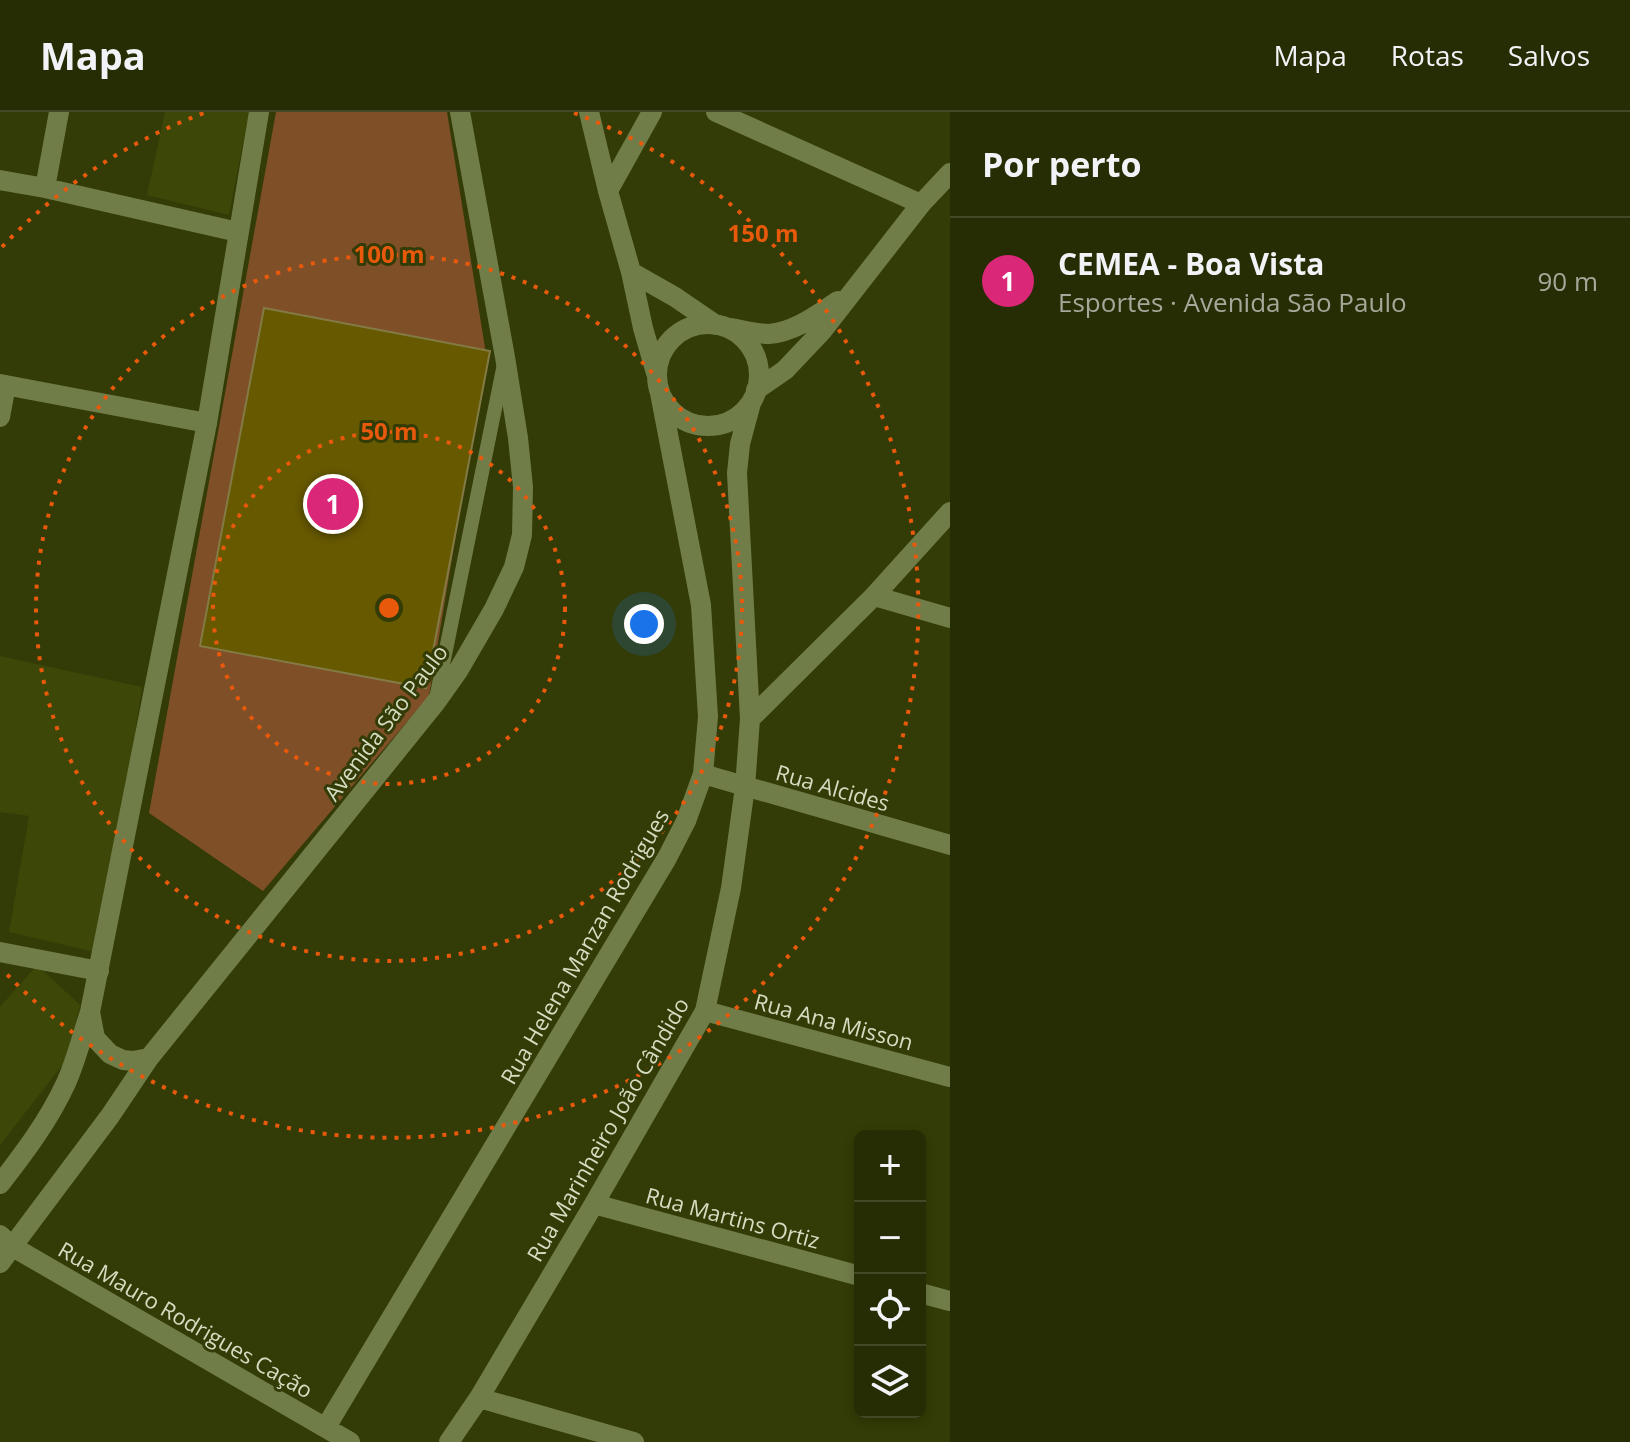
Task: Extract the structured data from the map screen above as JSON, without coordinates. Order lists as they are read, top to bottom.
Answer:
{
  "streets": {
    "street": [
      "Avenida São Paulo",
      "Rua Alcides",
      "Rua Helena Manzan Rodrigues",
      "Rua Ana Misson",
      "Rua Marinheiro João Cândido",
      "Rua Martins Ortiz",
      "Rua Mauro Rodrigues Cação"
    ]
  },
  "crossings": [
    ["Avenida São Paulo", "Rua Mauro Rodrigues Cação"],
    ["Rua Alcides", "Rua Helena Manzan Rodrigues"],
    ["Rua Alcides", "Rua Marinheiro João Cândido"],
    ["Rua Helena Manzan Rodrigues", "Rua Mauro Rodrigues Cação"],
    ["Rua Ana Misson", "Rua Marinheiro João Cândido"],
    ["Rua Marinheiro João Cândido", "Rua Martins Ortiz"]
  ],
  "page": {
    "header": "Mapa",
    "nav": ["Mapa", "Rotas", "Salvos"],
    "heading": "Por perto",
    "list": [
      {
        "mark": "1",
        "name": "CEMEA - Boa Vista",
        "note": "Esportes · Avenida São Paulo",
        "value": "90 m"
      }
    ],
    "pins": "1",
    "map_buttons": ["+", "−"]
  },
  "rings": ["150 m", "100 m", "50 m"]
}
